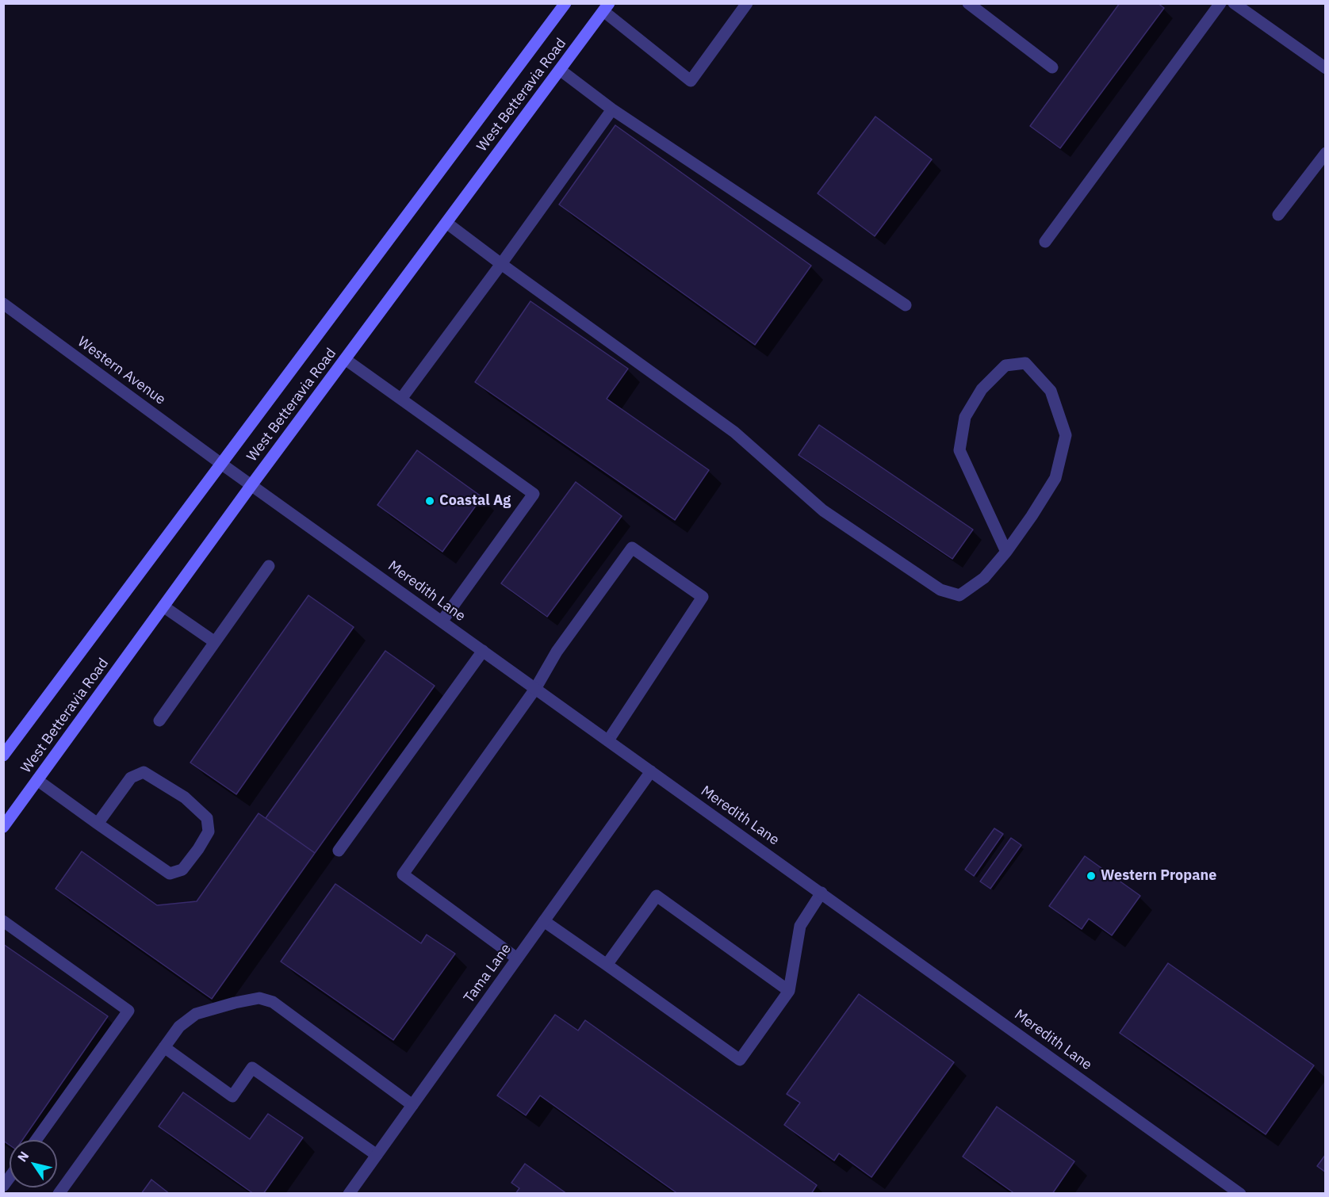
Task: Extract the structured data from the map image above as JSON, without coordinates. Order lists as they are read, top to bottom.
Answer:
{
  "streets": {
    "main road": ["West Betteravia Road"],
    "street": ["Western Avenue", "Meredith Lane", "Tama Lane"]
  },
  "crossings": [
    ["West Betteravia Road", "Western Avenue"],
    ["West Betteravia Road", "Meredith Lane"],
    ["Western Avenue", "Meredith Lane"],
    ["Meredith Lane", "Tama Lane"]
  ],
  "places": ["Coastal Ag", "Western Propane"],
  "north": "top left"
}
